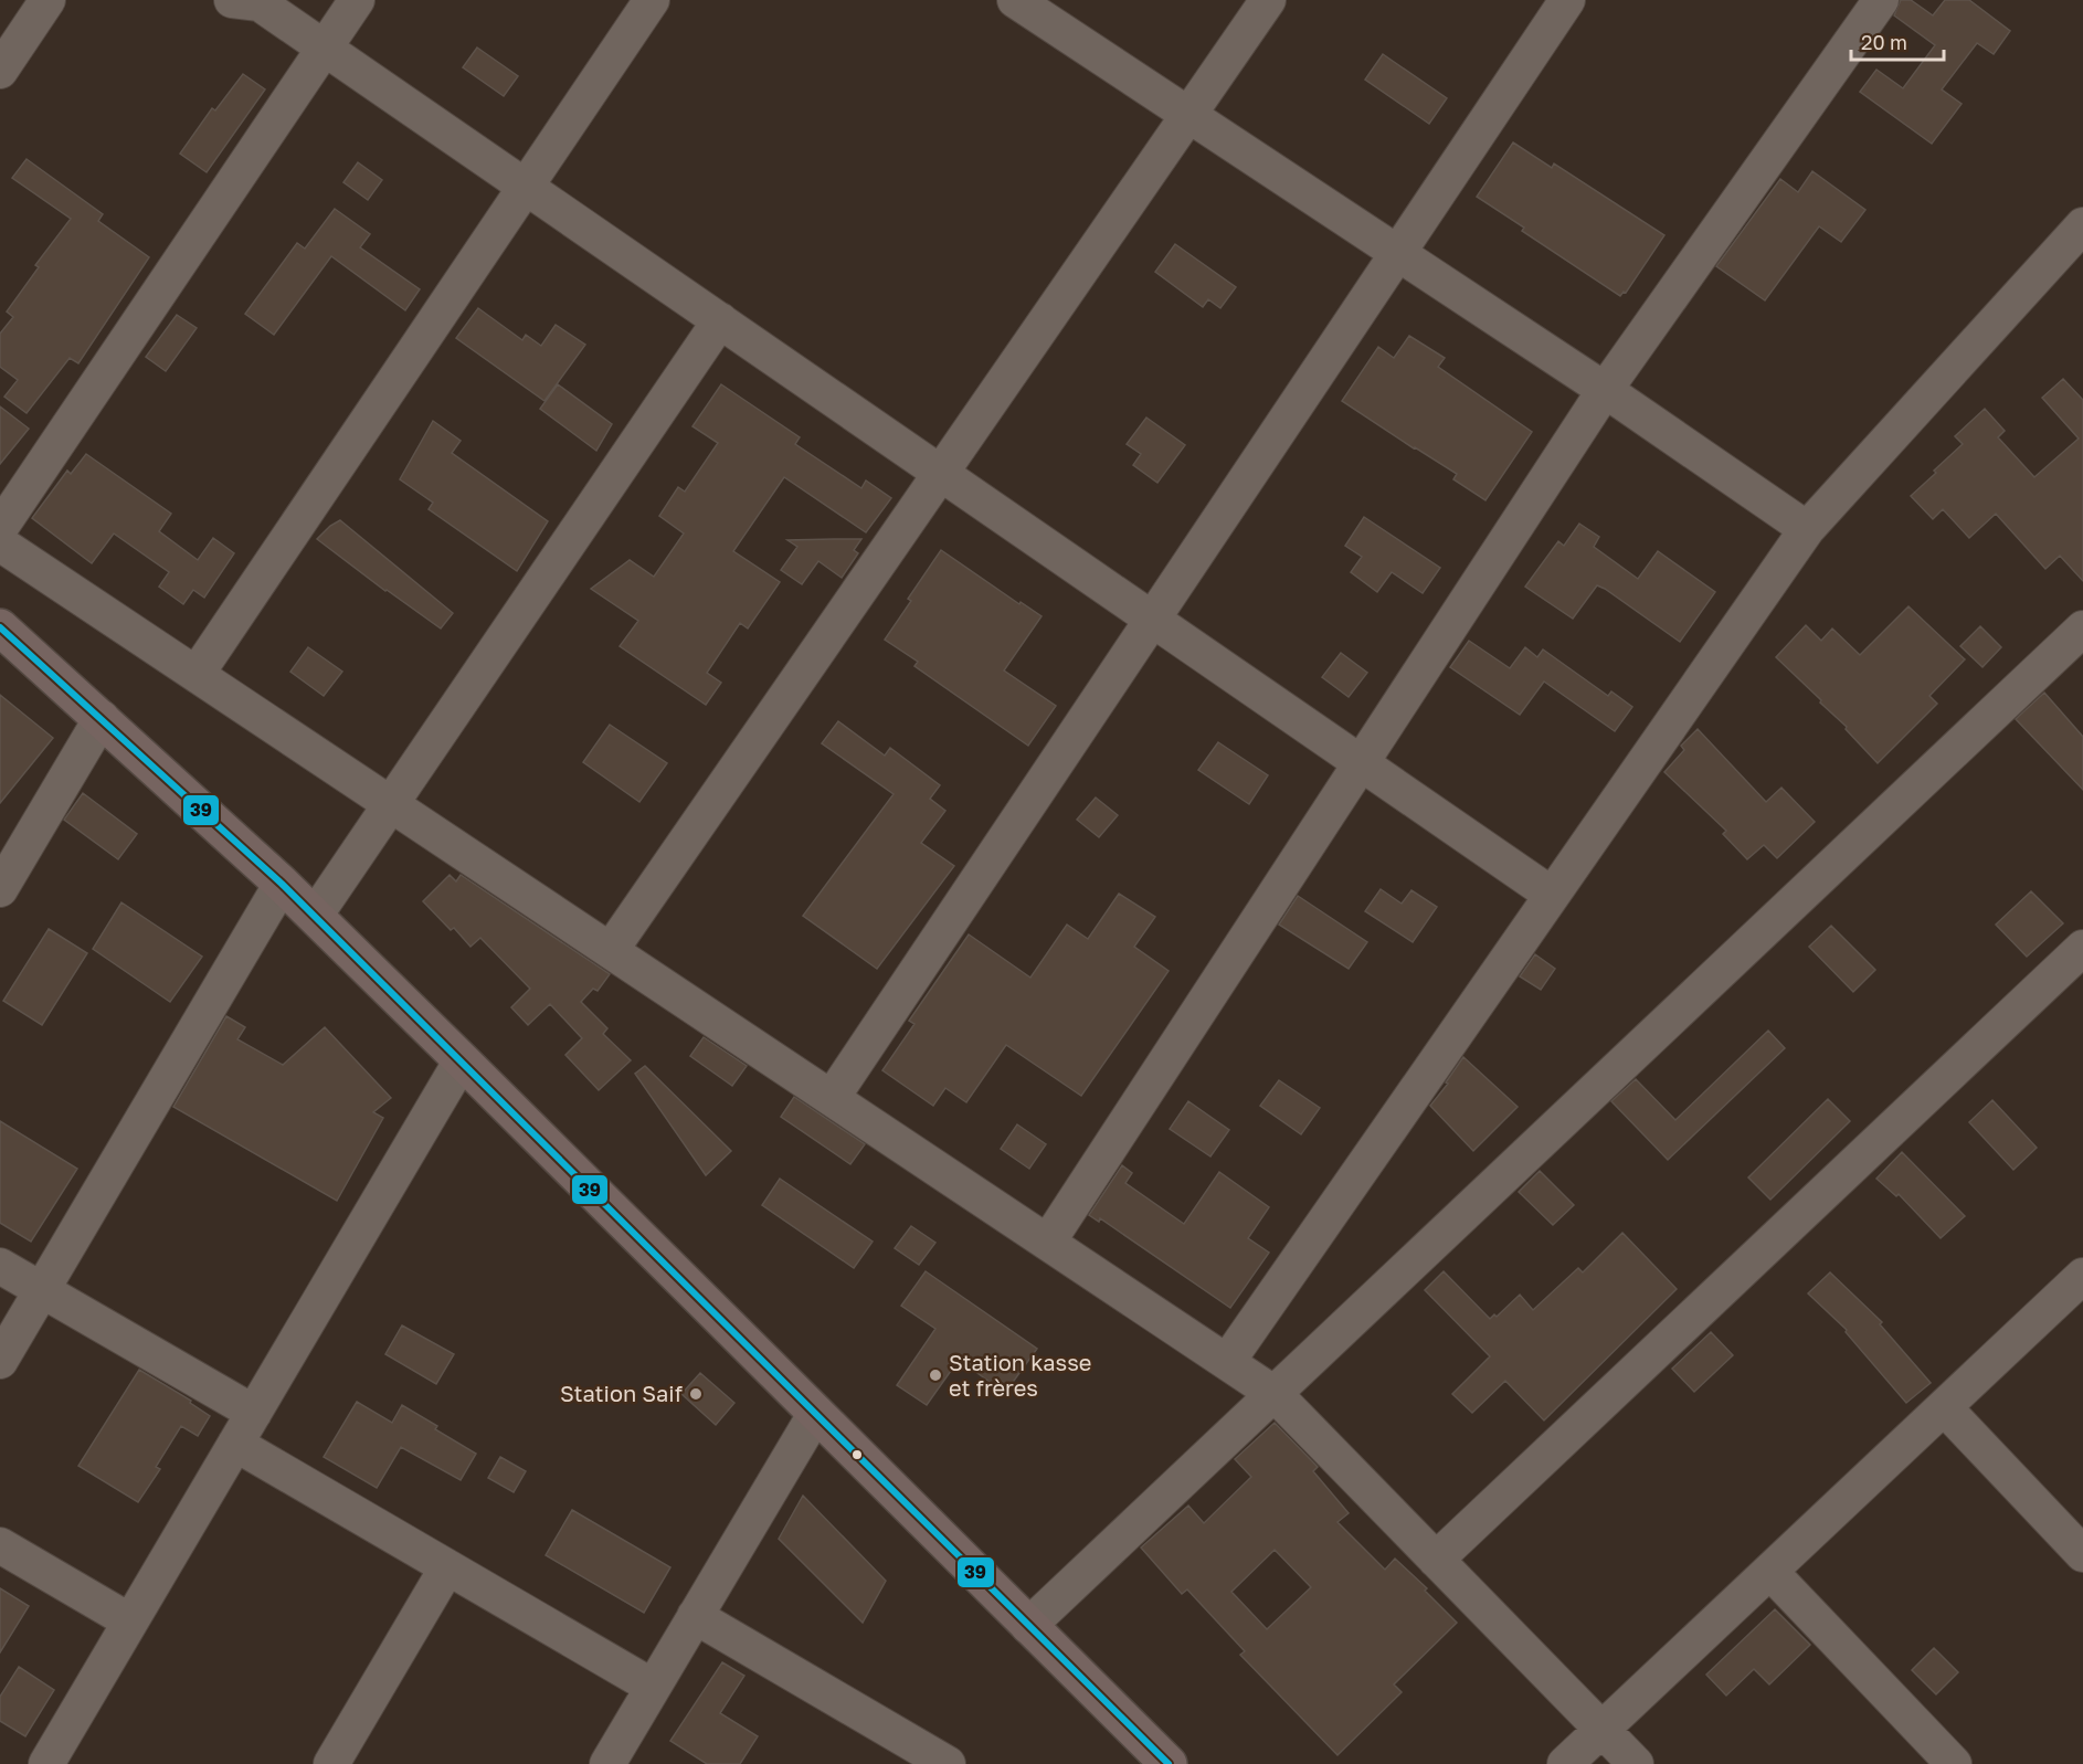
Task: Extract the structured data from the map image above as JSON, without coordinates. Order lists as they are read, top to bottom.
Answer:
{
  "places": ["Station kasse et frères", "Station Saif"],
  "lines": ["transit line 39"],
  "scale_bar": "20 m"
}
